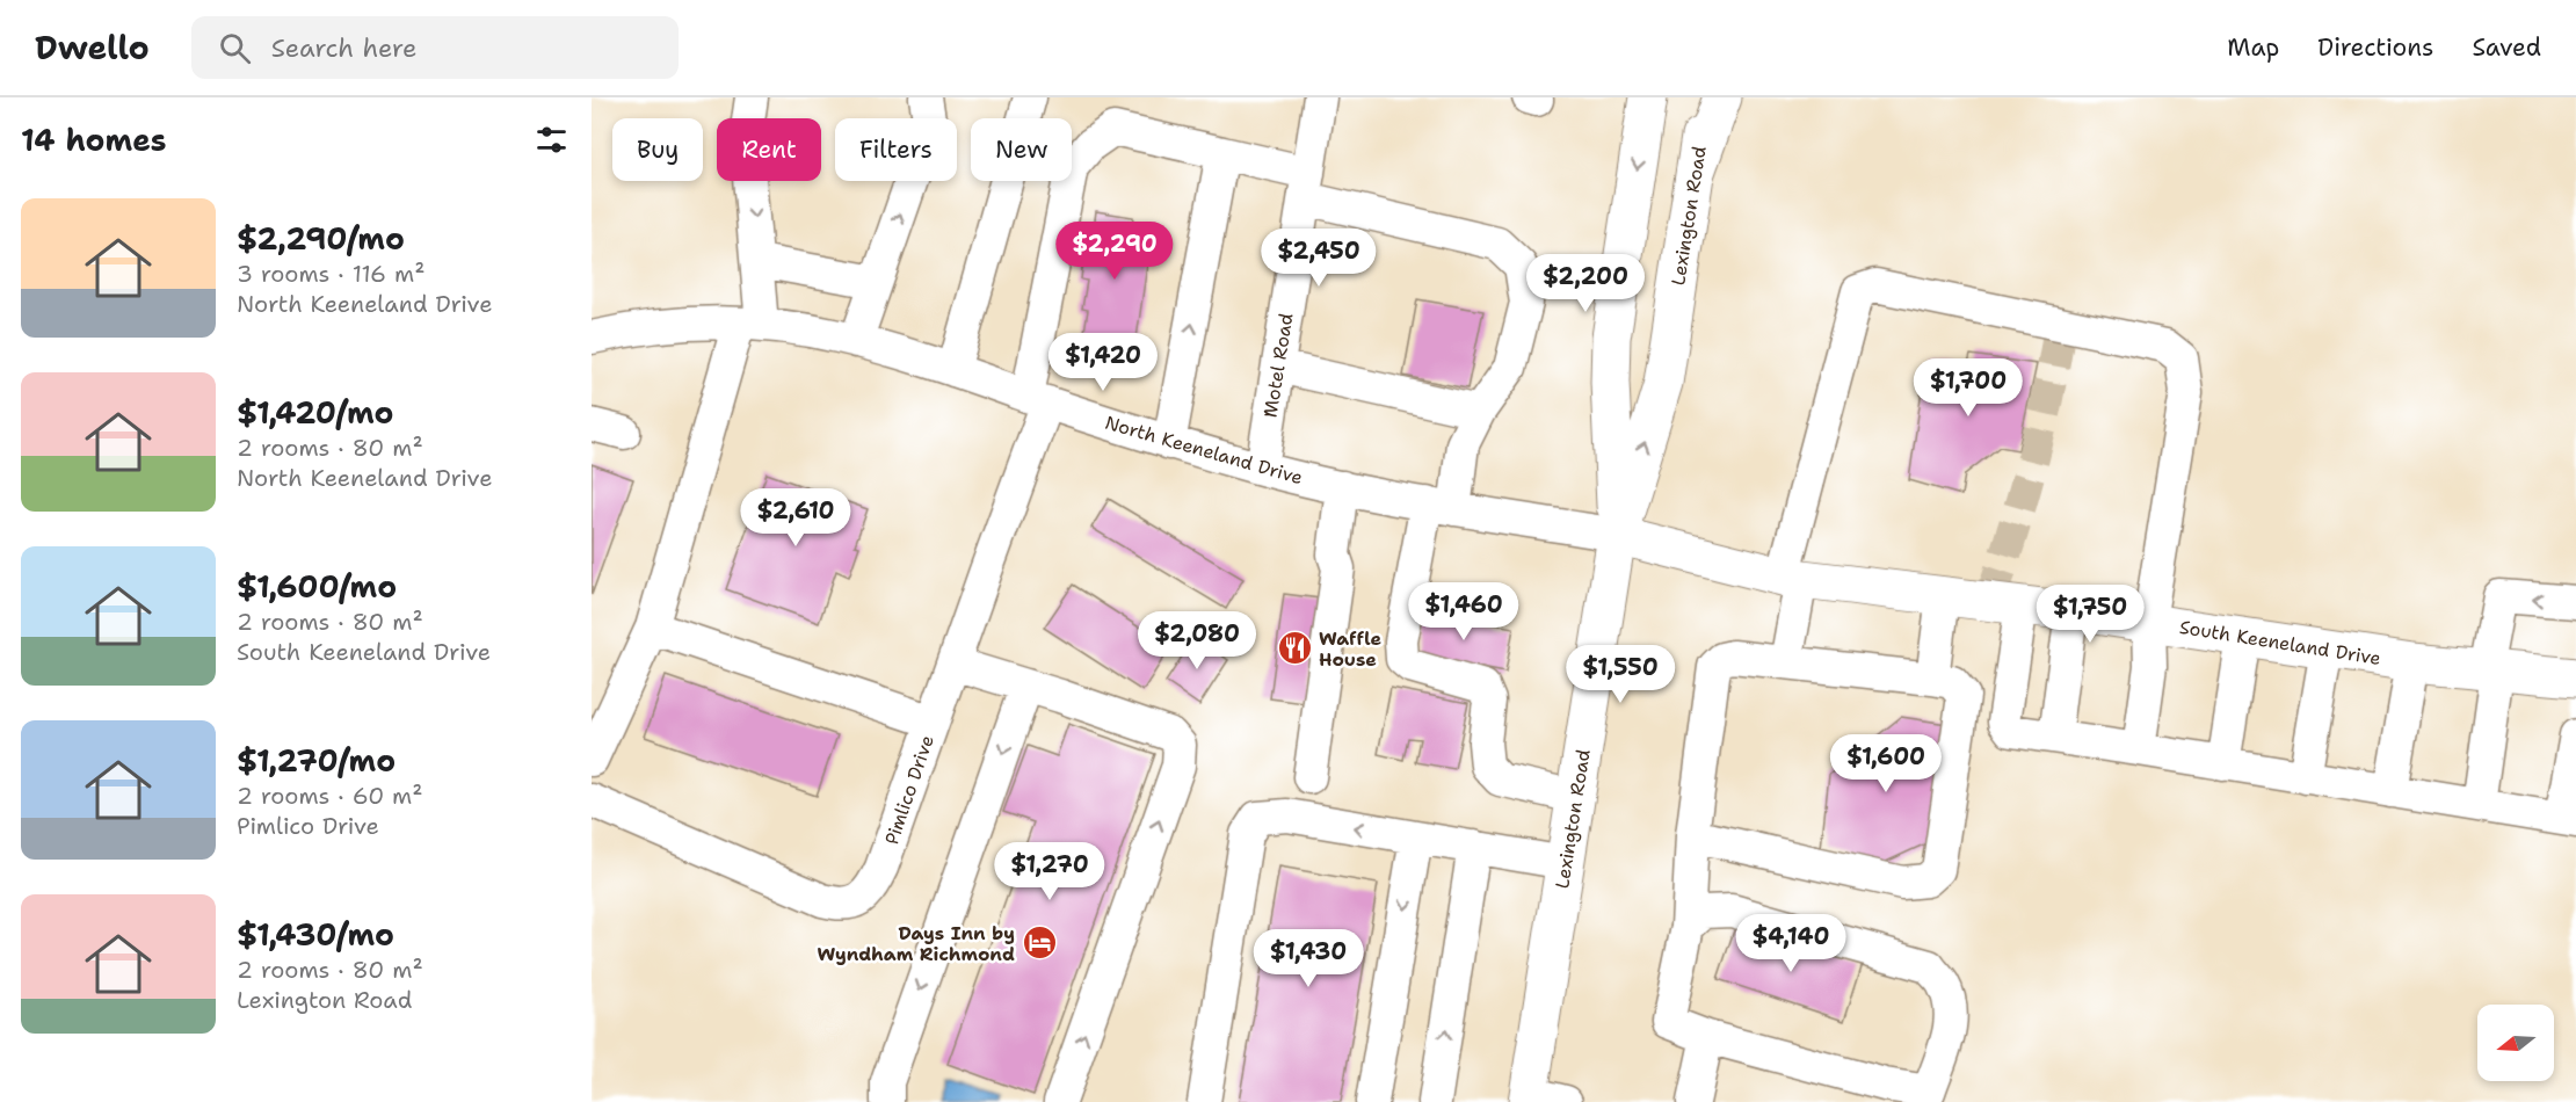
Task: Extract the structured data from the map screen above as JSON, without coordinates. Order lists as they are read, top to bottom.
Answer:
{
  "streets": {
    "main road": ["Lexington Road", "South Keeneland Drive"],
    "street": ["Motel Road", "North Keeneland Drive", "Pimlico Drive"]
  },
  "crossings": [
    ["Lexington Road", "North Keeneland Drive"],
    ["Lexington Road", "South Keeneland Drive"],
    ["Motel Road", "North Keeneland Drive"],
    ["North Keeneland Drive", "South Keeneland Drive"],
    ["North Keeneland Drive", "Pimlico Drive"]
  ],
  "places": {
    "restaurant": ["Waffle House"],
    "hotel": ["Days Inn by Wyndham Richmond"]
  },
  "north": "left",
  "page": {
    "header": "Dwello",
    "search": "Search here",
    "nav": ["Map", "Directions", "Saved"],
    "heading": "14 homes",
    "chip": [
      "Buy",
      "Rent",
      "Filters",
      "New"
    ],
    "list": [
      {
        "name": "$2,290/mo",
        "note": "3 rooms · 116 m² · North Keeneland Drive"
      },
      {
        "name": "$1,420/mo",
        "note": "2 rooms · 80 m² · North Keeneland Drive"
      },
      {
        "name": "$1,600/mo",
        "note": "2 rooms · 80 m² · South Keeneland Drive"
      },
      {
        "name": "$1,270/mo",
        "note": "2 rooms · 60 m² · Pimlico Drive"
      },
      {
        "name": "$1,430/mo",
        "note": "2 rooms · 80 m² · Lexington Road"
      }
    ],
    "price": [
      "$2,290",
      "$2,450",
      "$2,200",
      "$1,420",
      "$1,700",
      "$2,610",
      "$1,460",
      "$1,750",
      "$2,080",
      "$1,550",
      "$1,600",
      "$1,270",
      "$4,140",
      "$1,430"
    ]
  }
}
